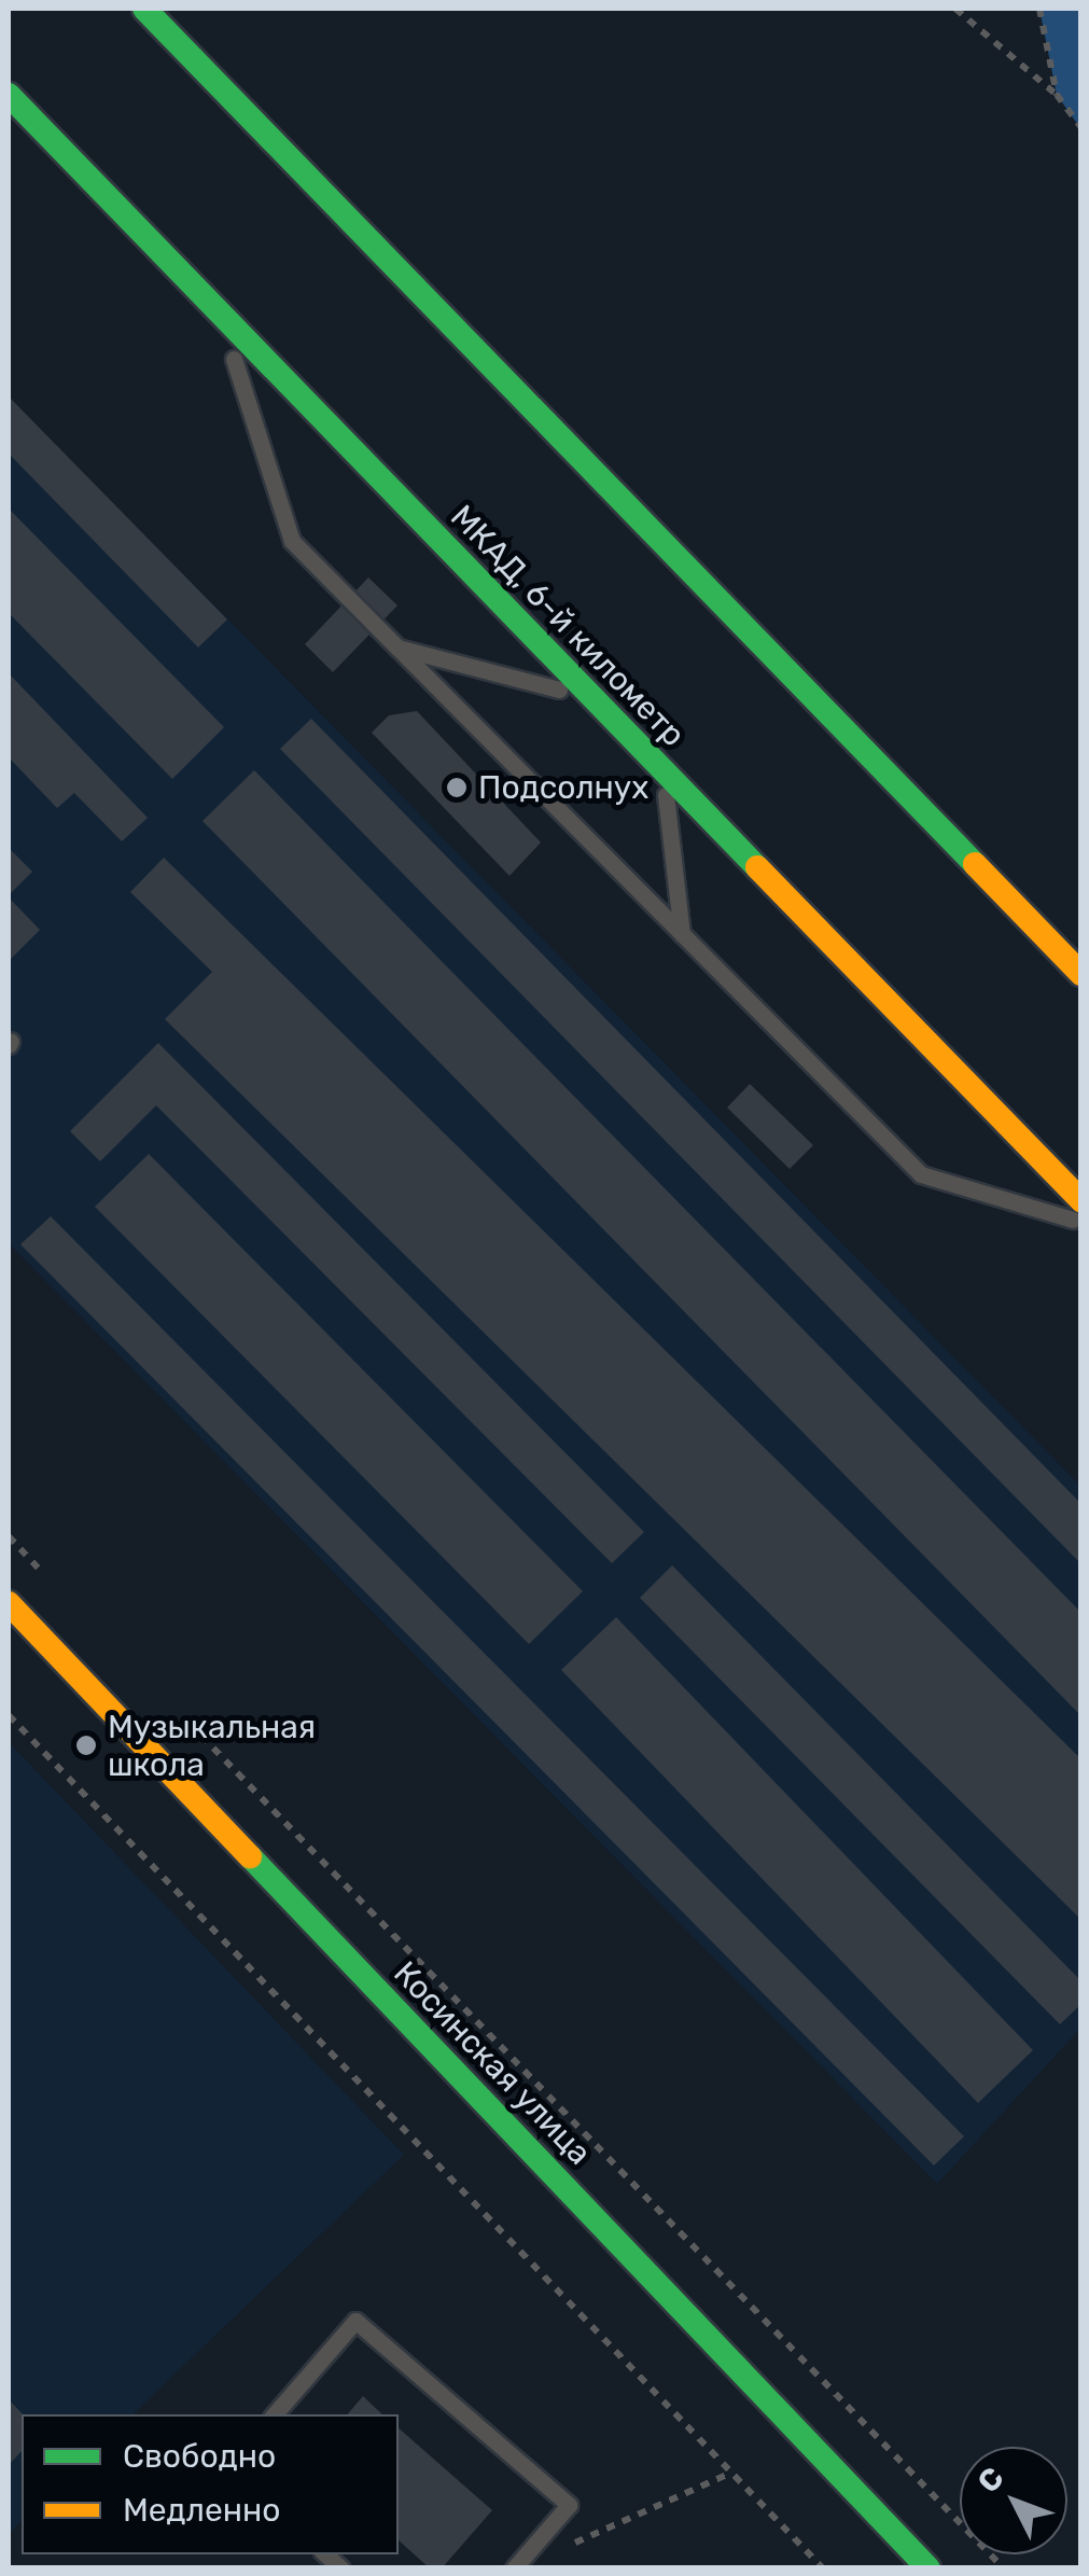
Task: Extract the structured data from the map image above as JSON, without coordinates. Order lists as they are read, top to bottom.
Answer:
{
  "streets": {
    "main road": ["МКАД, 6-й километр", "Косинская улица"]
  },
  "places": ["Подсолнух", "Музыкальная школа"],
  "legend": ["Свободно", "Медленно"],
  "north": "top left"
}
